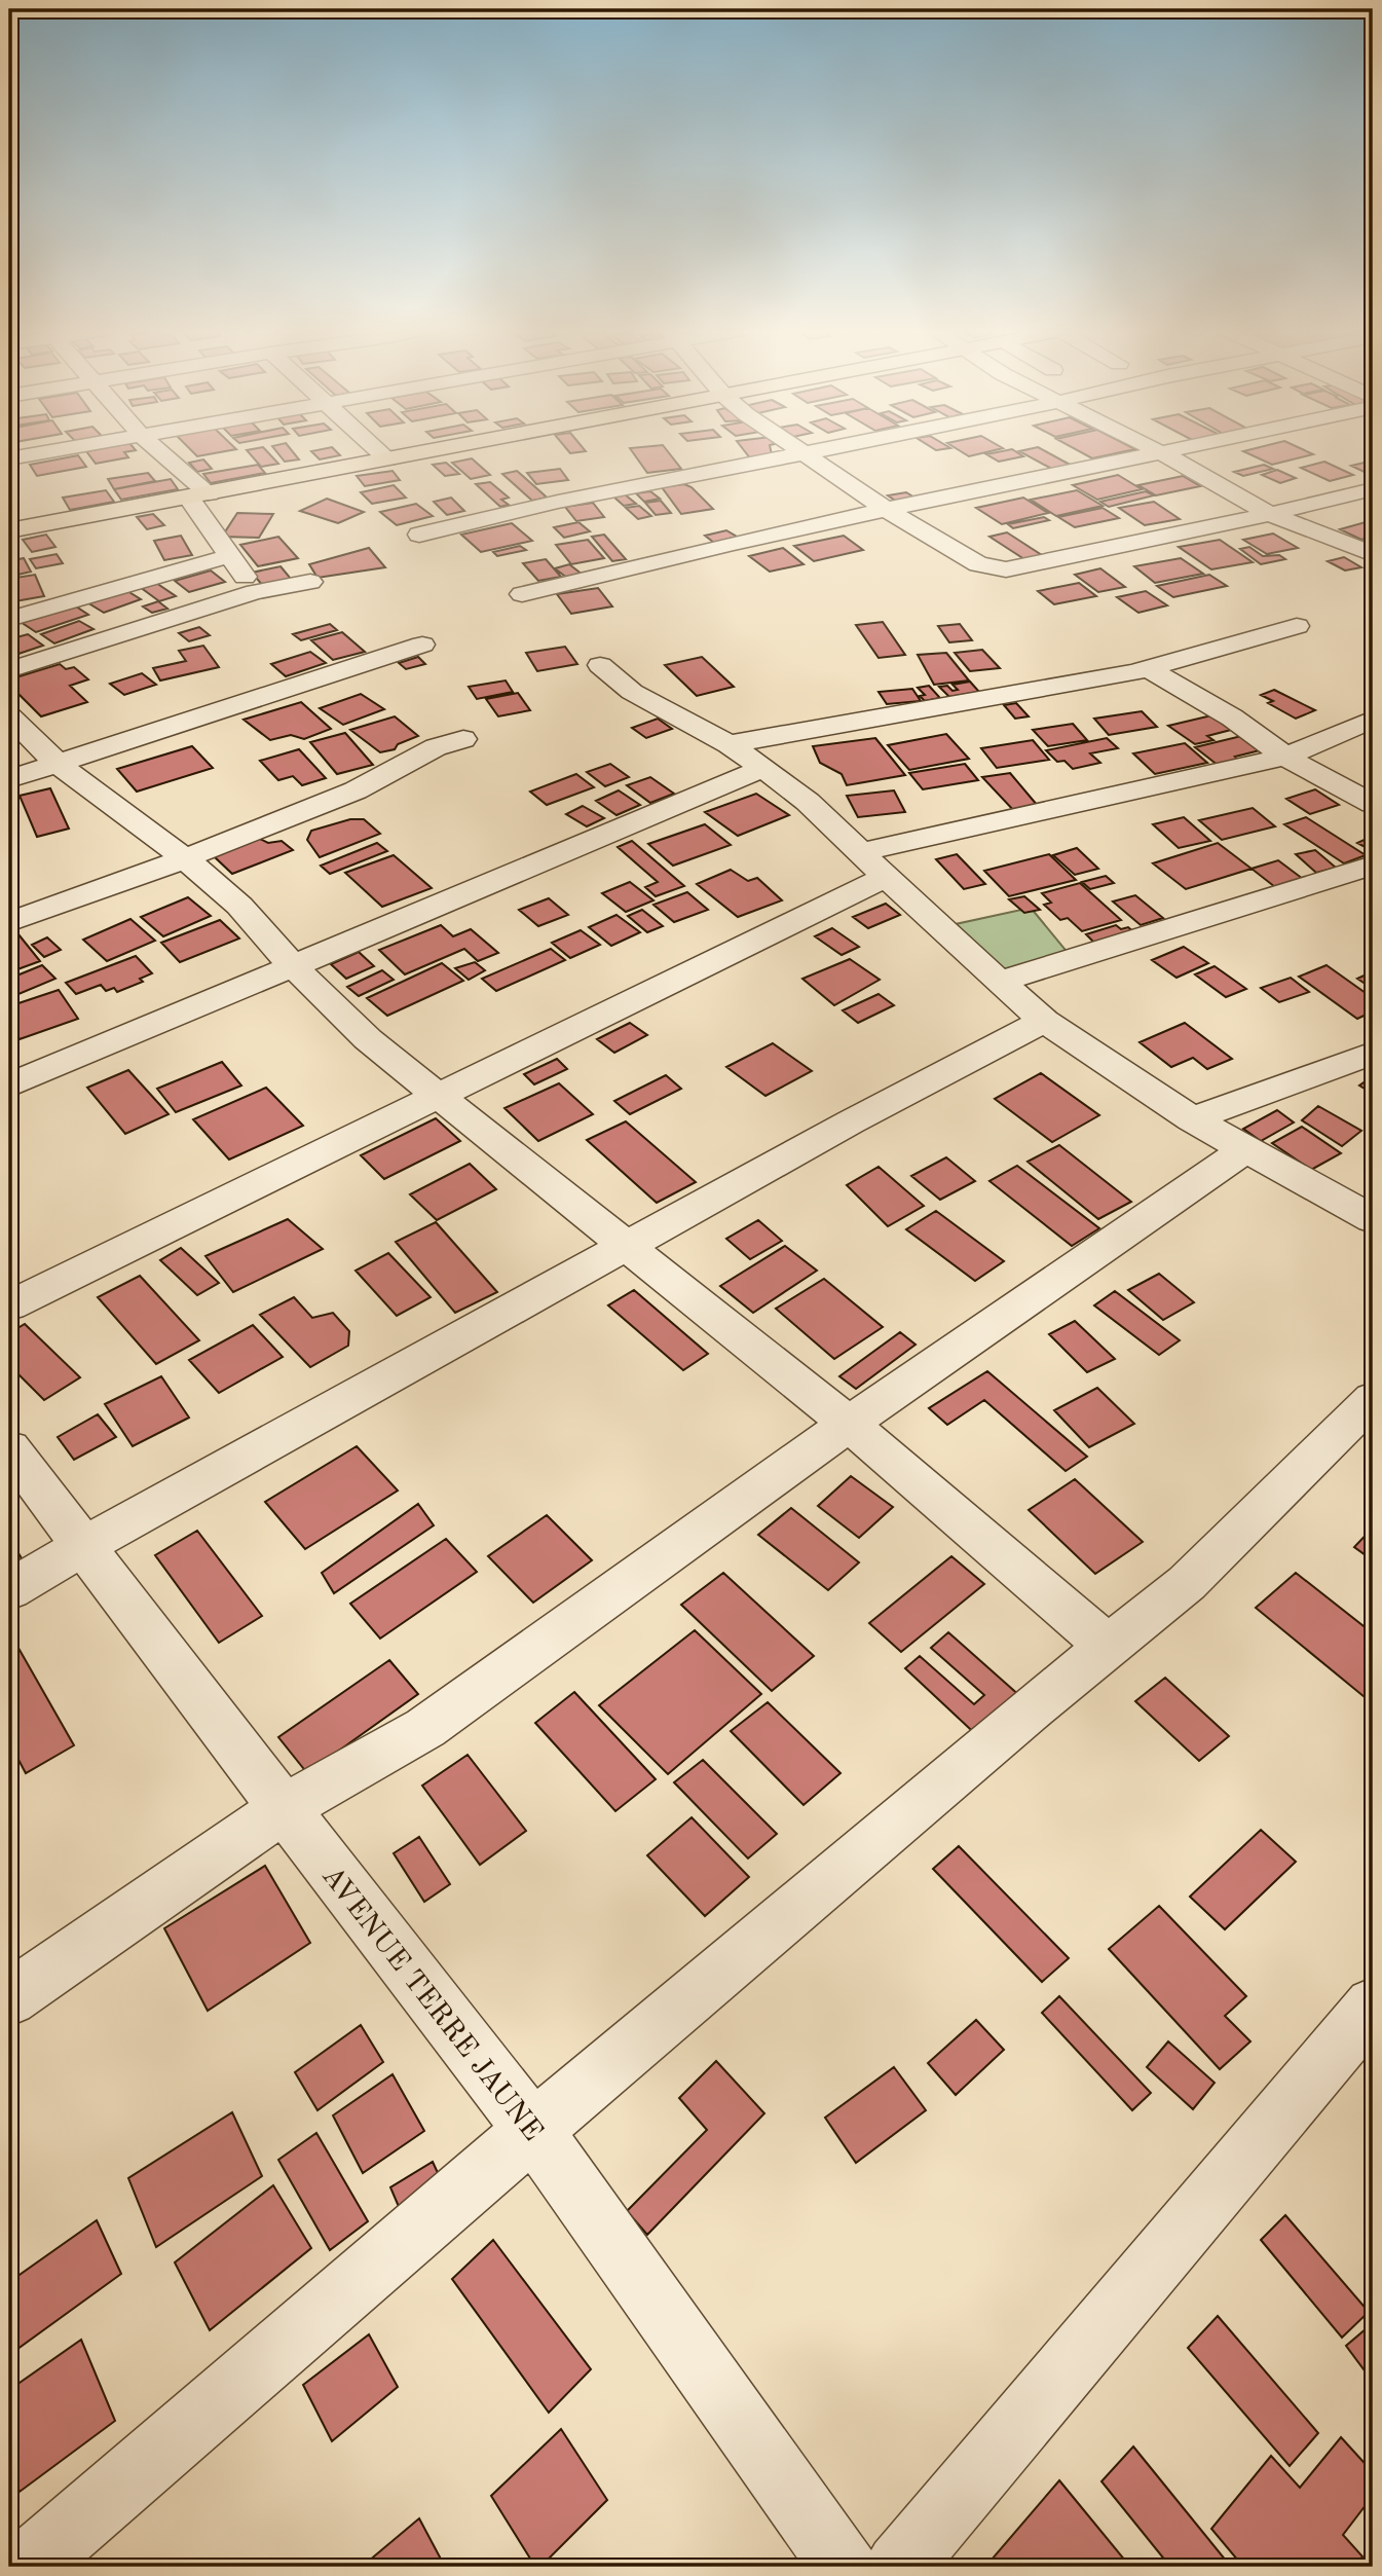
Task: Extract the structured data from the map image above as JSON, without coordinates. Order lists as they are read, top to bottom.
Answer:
{
  "streets": {
    "street": ["AVENUE TERRE JAUNE"]
  }
}
